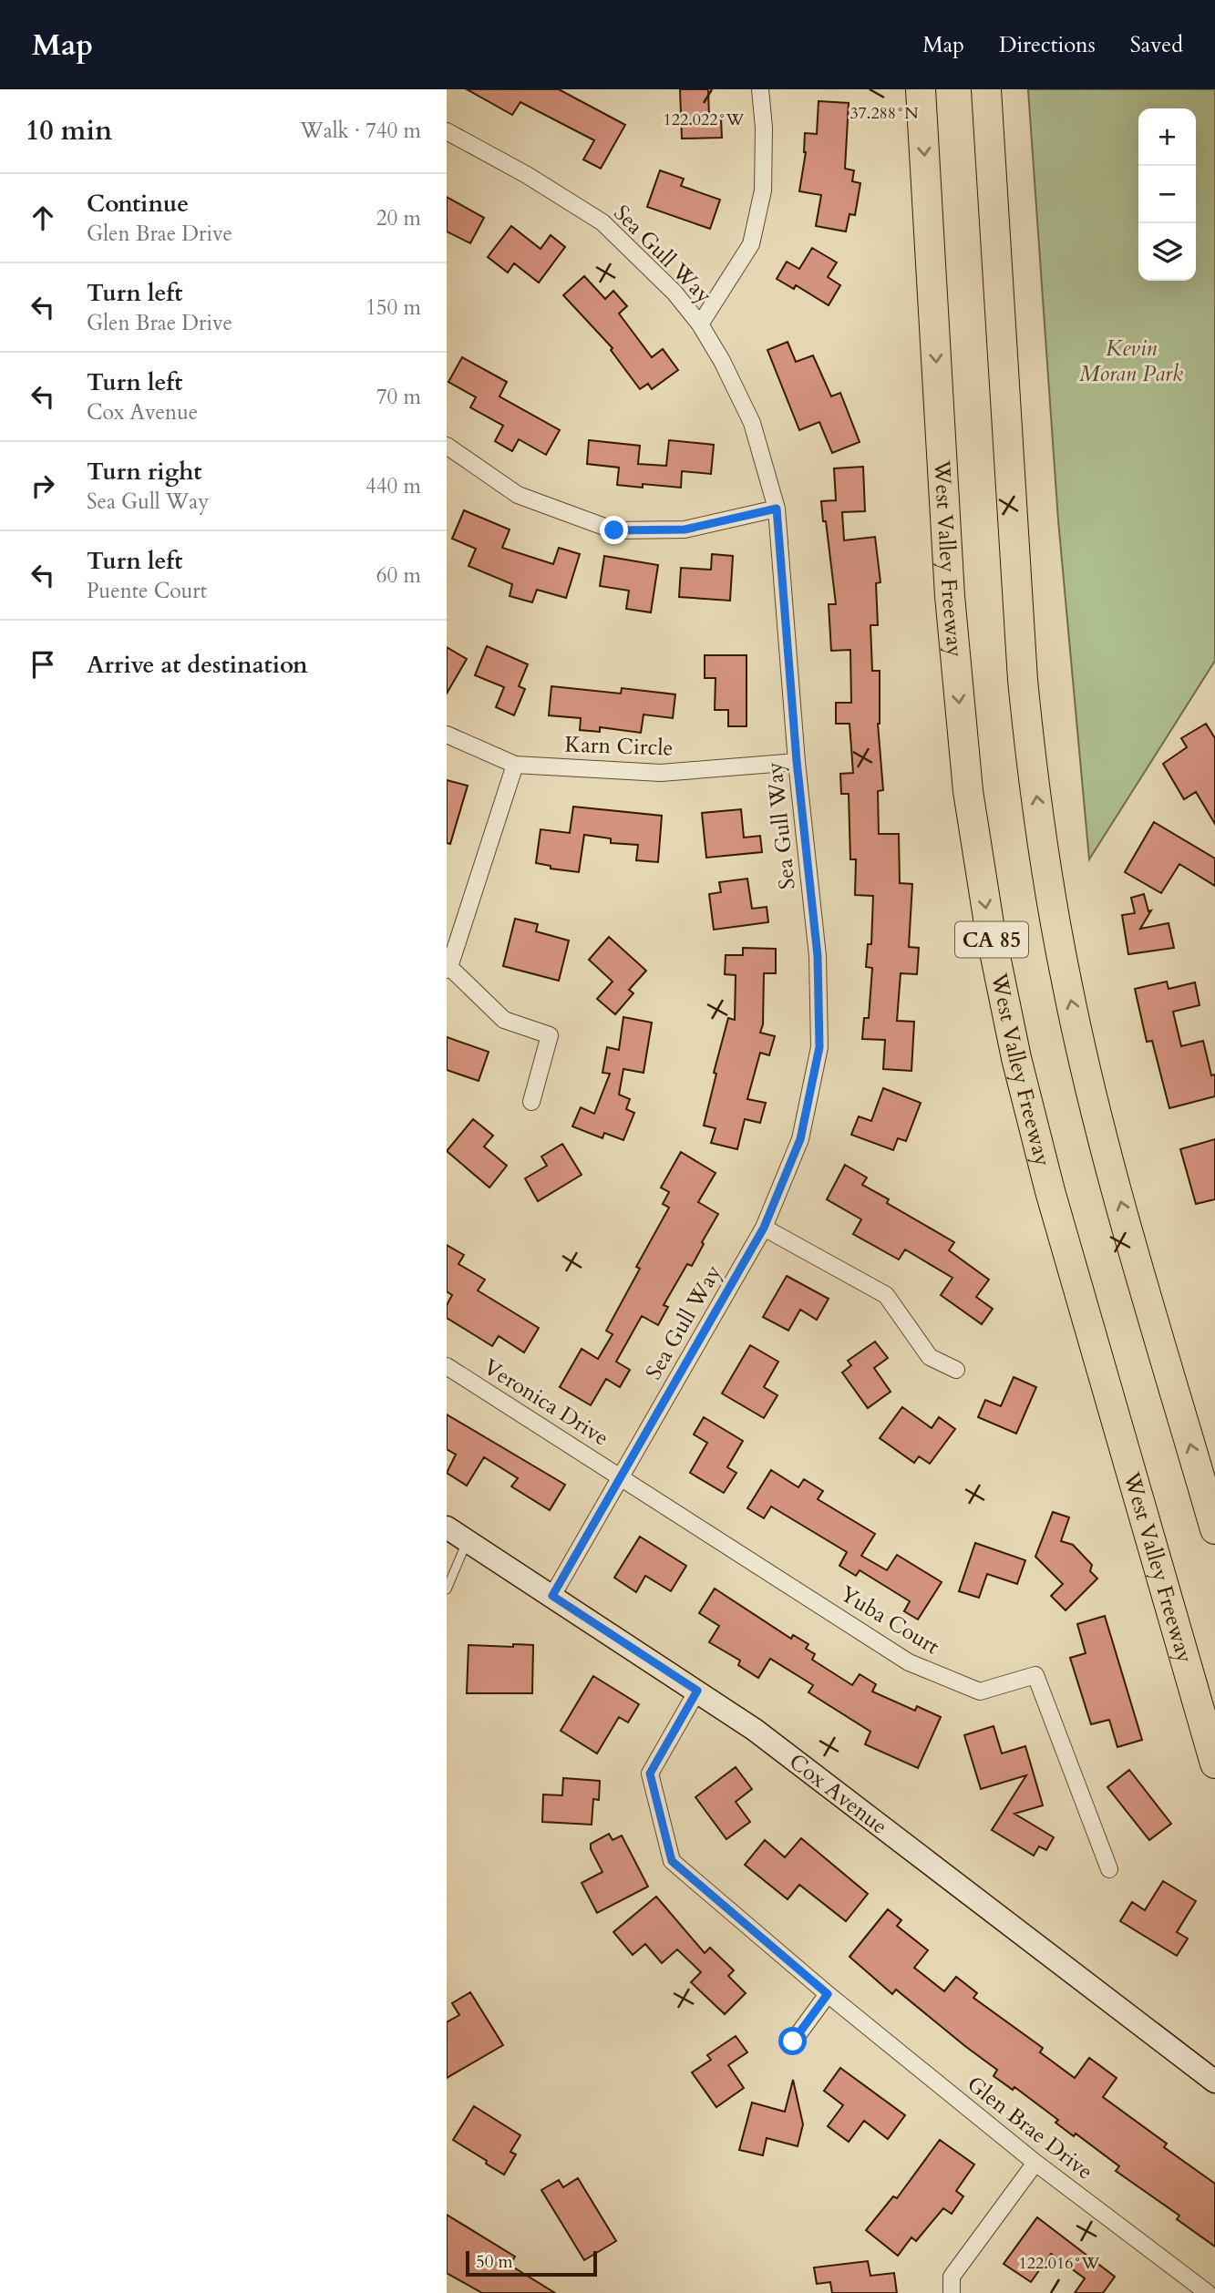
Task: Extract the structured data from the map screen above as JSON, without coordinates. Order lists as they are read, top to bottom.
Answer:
{
  "streets": {
    "highway": ["West Valley Freeway", "CA 85"],
    "main road": ["Cox Avenue"],
    "street": [
      "Sea Gull Way",
      "Karn Circle",
      "Veronica Drive",
      "Yuba Court",
      "Glen Brae Drive"
    ]
  },
  "crossings": [
    ["Sea Gull Way", "Karn Circle"],
    ["Sea Gull Way", "Veronica Drive"],
    ["Sea Gull Way", "Yuba Court"],
    ["Sea Gull Way", "Cox Avenue"],
    ["Veronica Drive", "Yuba Court"],
    ["Cox Avenue", "Glen Brae Drive"]
  ],
  "parks": ["Kevin Moran Park"],
  "scale_bar": "50 m",
  "page": {
    "header": "Map",
    "nav": ["Map", "Directions", "Saved"],
    "heading": ["10 min", "Walk · 740 m"],
    "map_buttons": ["+", "−"],
    "list": [
      ["Continue", "Glen Brae Drive", "20 m"],
      ["Turn left", "Glen Brae Drive", "150 m"],
      ["Turn left", "Cox Avenue", "70 m"],
      ["Turn right", "Sea Gull Way", "440 m"],
      ["Turn left", "Puente Court", "60 m"],
      "Arrive at destination"
    ],
    "scale": "50 m"
  },
  "coordinates": ["37.288°N", "122.022°W", "122.016°W"]
}
